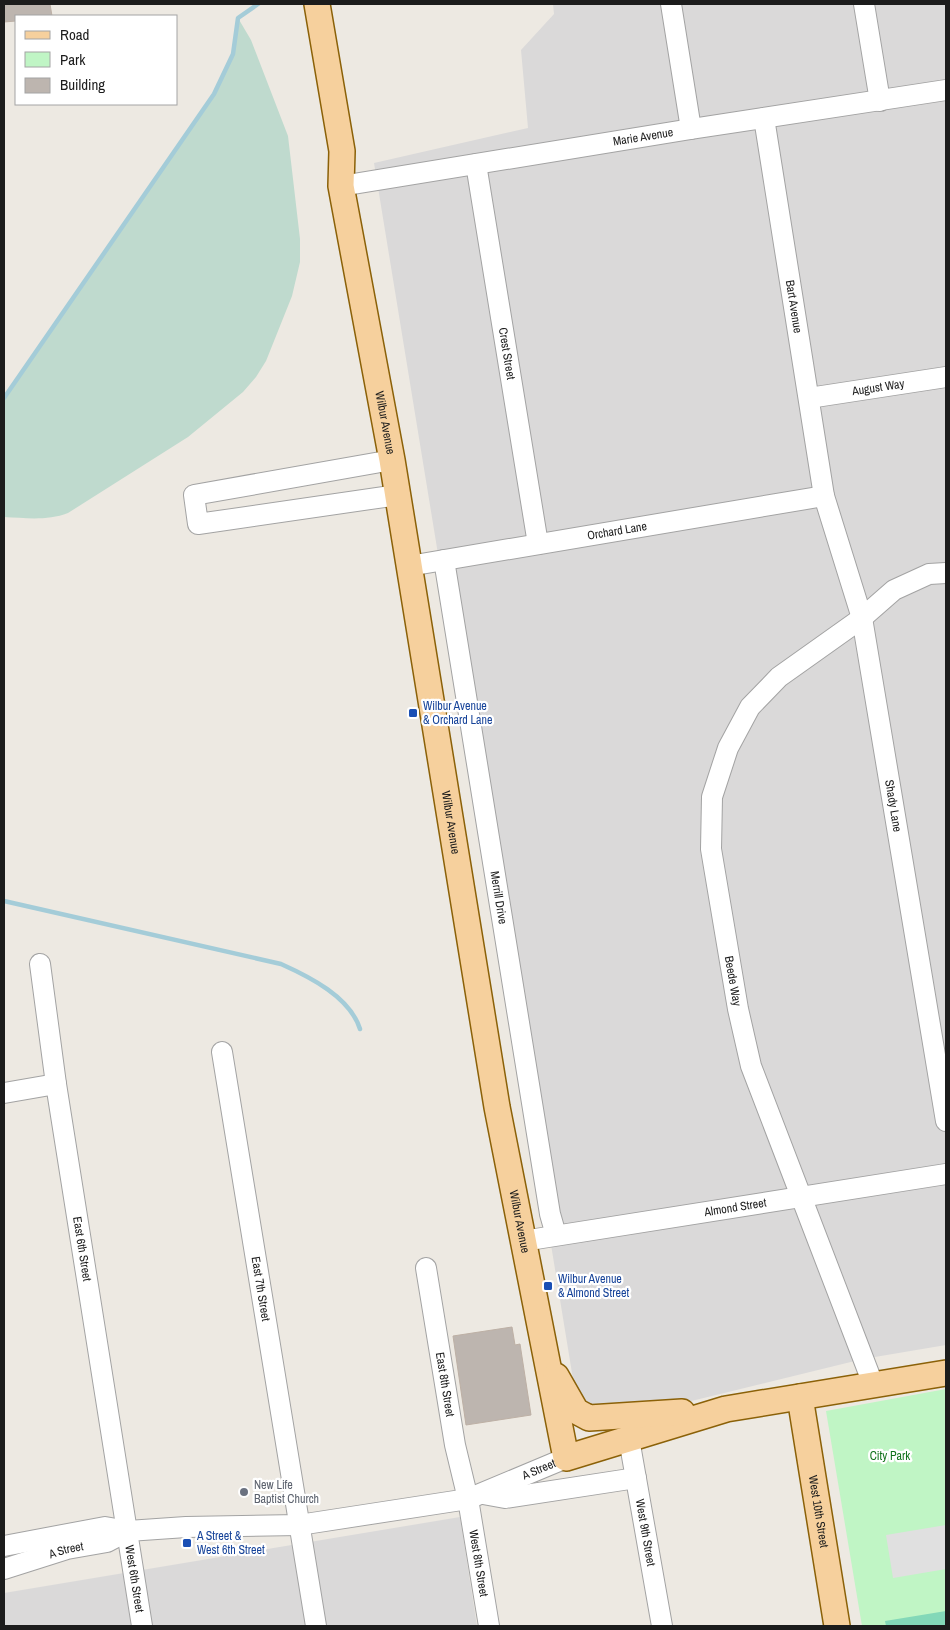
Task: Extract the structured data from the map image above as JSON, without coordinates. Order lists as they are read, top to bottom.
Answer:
{
  "streets": {
    "main road": ["Wilbur Avenue", "A Street", "West 10th Street"],
    "street": [
      "Marie Avenue",
      "Bart Avenue",
      "Crest Street",
      "August Way",
      "Orchard Lane",
      "Shady Lane",
      "Merrill Drive",
      "Beede Way",
      "Almond Street",
      "East 6th Street",
      "East 7th Street",
      "East 8th Street",
      "West 9th Street",
      "West 8th Street",
      "West 6th Street"
    ]
  },
  "crossings": [
    ["Marie Avenue", "Bart Avenue"],
    ["Marie Avenue", "Crest Street"],
    ["Marie Avenue", "Wilbur Avenue"],
    ["Bart Avenue", "August Way"],
    ["Bart Avenue", "Orchard Lane"],
    ["Bart Avenue", "Shady Lane"],
    ["Crest Street", "Orchard Lane"],
    ["Wilbur Avenue", "Orchard Lane"],
    ["Wilbur Avenue", "Almond Street"],
    ["Wilbur Avenue", "A Street"],
    ["Orchard Lane", "Shady Lane"],
    ["Orchard Lane", "Merrill Drive"],
    ["Shady Lane", "Beede Way"],
    ["Merrill Drive", "Almond Street"],
    ["Beede Way", "Almond Street"],
    ["Beede Way", "A Street"],
    ["East 6th Street", "A Street"],
    ["East 6th Street", "West 6th Street"],
    ["East 7th Street", "A Street"],
    ["East 8th Street", "A Street"],
    ["East 8th Street", "West 8th Street"],
    ["A Street", "West 10th Street"],
    ["A Street", "West 9th Street"],
    ["A Street", "West 8th Street"],
    ["A Street", "West 6th Street"]
  ],
  "parks": ["City Park"],
  "places": {
    "transit": ["Wilbur Avenue & Orchard Lane", "Wilbur Avenue & Almond Street", "A Street & West 6th Street"],
    "other": ["New Life Baptist Church"]
  },
  "legend": ["Road", "Park", "Building"]
}
